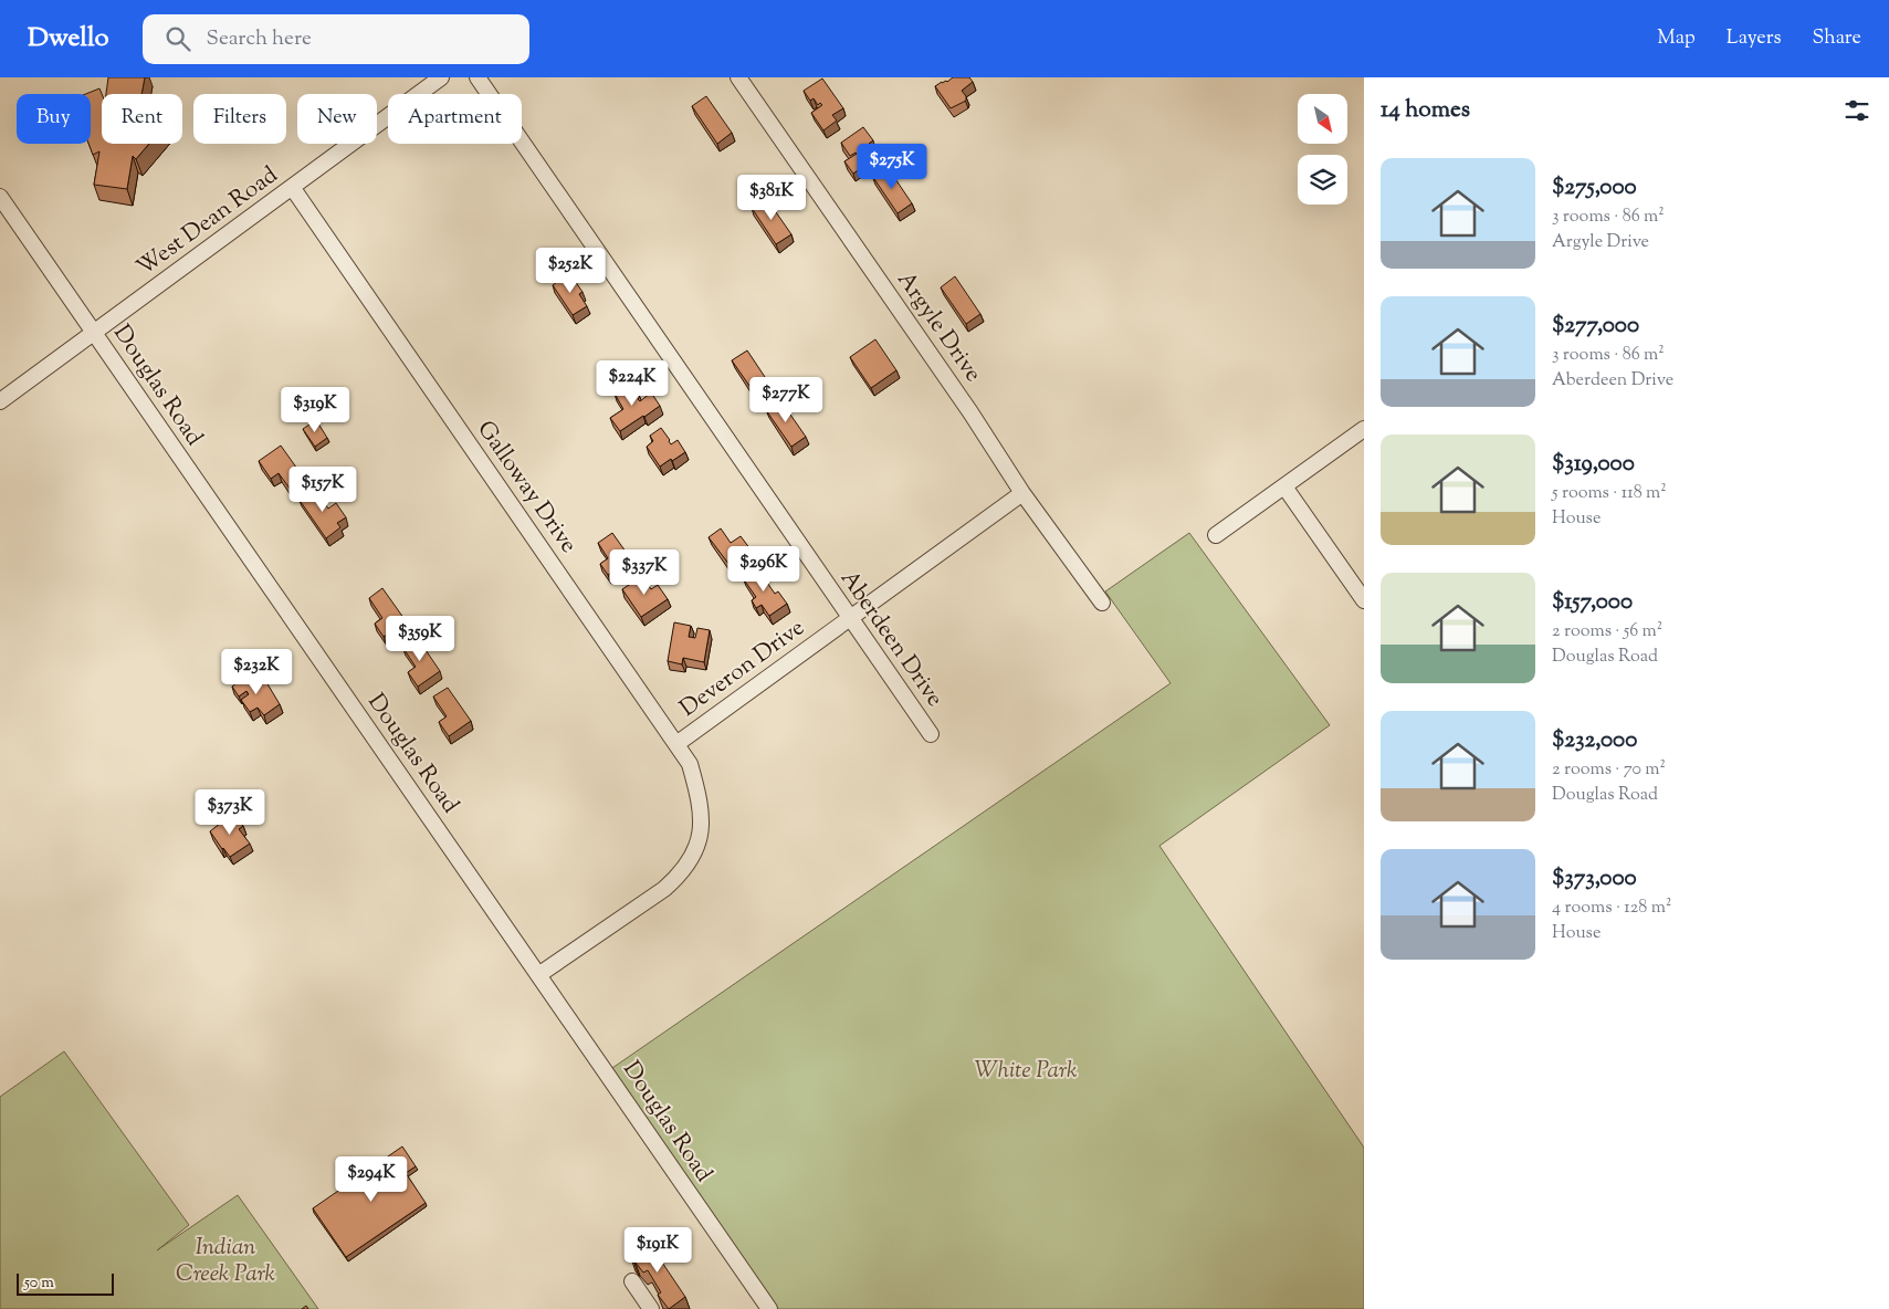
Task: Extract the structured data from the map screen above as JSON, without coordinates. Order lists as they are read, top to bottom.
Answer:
{
  "streets": {
    "street": [
      "West Dean Road",
      "Argyle Drive",
      "Douglas Road",
      "Galloway Drive",
      "Aberdeen Drive",
      "Deveron Drive"
    ]
  },
  "crossings": [
    ["West Dean Road", "Douglas Road"],
    ["West Dean Road", "Galloway Drive"],
    ["Argyle Drive", "Deveron Drive"],
    ["Douglas Road", "Galloway Drive"],
    ["Galloway Drive", "Deveron Drive"],
    ["Aberdeen Drive", "Deveron Drive"]
  ],
  "parks": ["White Park", "Indian Creek Park"],
  "scale_bar": "50 m",
  "north": "bottom right",
  "page": {
    "header": "Dwello",
    "search": "Search here",
    "nav": ["Map", "Layers", "Share"],
    "heading": "14 homes",
    "chip": [
      "Buy",
      "Rent",
      "Filters",
      "New",
      "Apartment"
    ],
    "price": [
      "$275K",
      "$381K",
      "$252K",
      "$224K",
      "$277K",
      "$319K",
      "$157K",
      "$296K",
      "$337K",
      "$359K",
      "$232K",
      "$373K",
      "$294K",
      "$191K"
    ],
    "list": [
      {
        "name": "$275,000",
        "note": "3 rooms · 86 m² · Argyle Drive"
      },
      {
        "name": "$277,000",
        "note": "3 rooms · 86 m² · Aberdeen Drive"
      },
      {
        "name": "$319,000",
        "note": "5 rooms · 118 m² · House"
      },
      {
        "name": "$157,000",
        "note": "2 rooms · 56 m² · Douglas Road"
      },
      {
        "name": "$232,000",
        "note": "2 rooms · 70 m² · Douglas Road"
      },
      {
        "name": "$373,000",
        "note": "4 rooms · 128 m² · House"
      }
    ],
    "scale": "50 m"
  }
}
